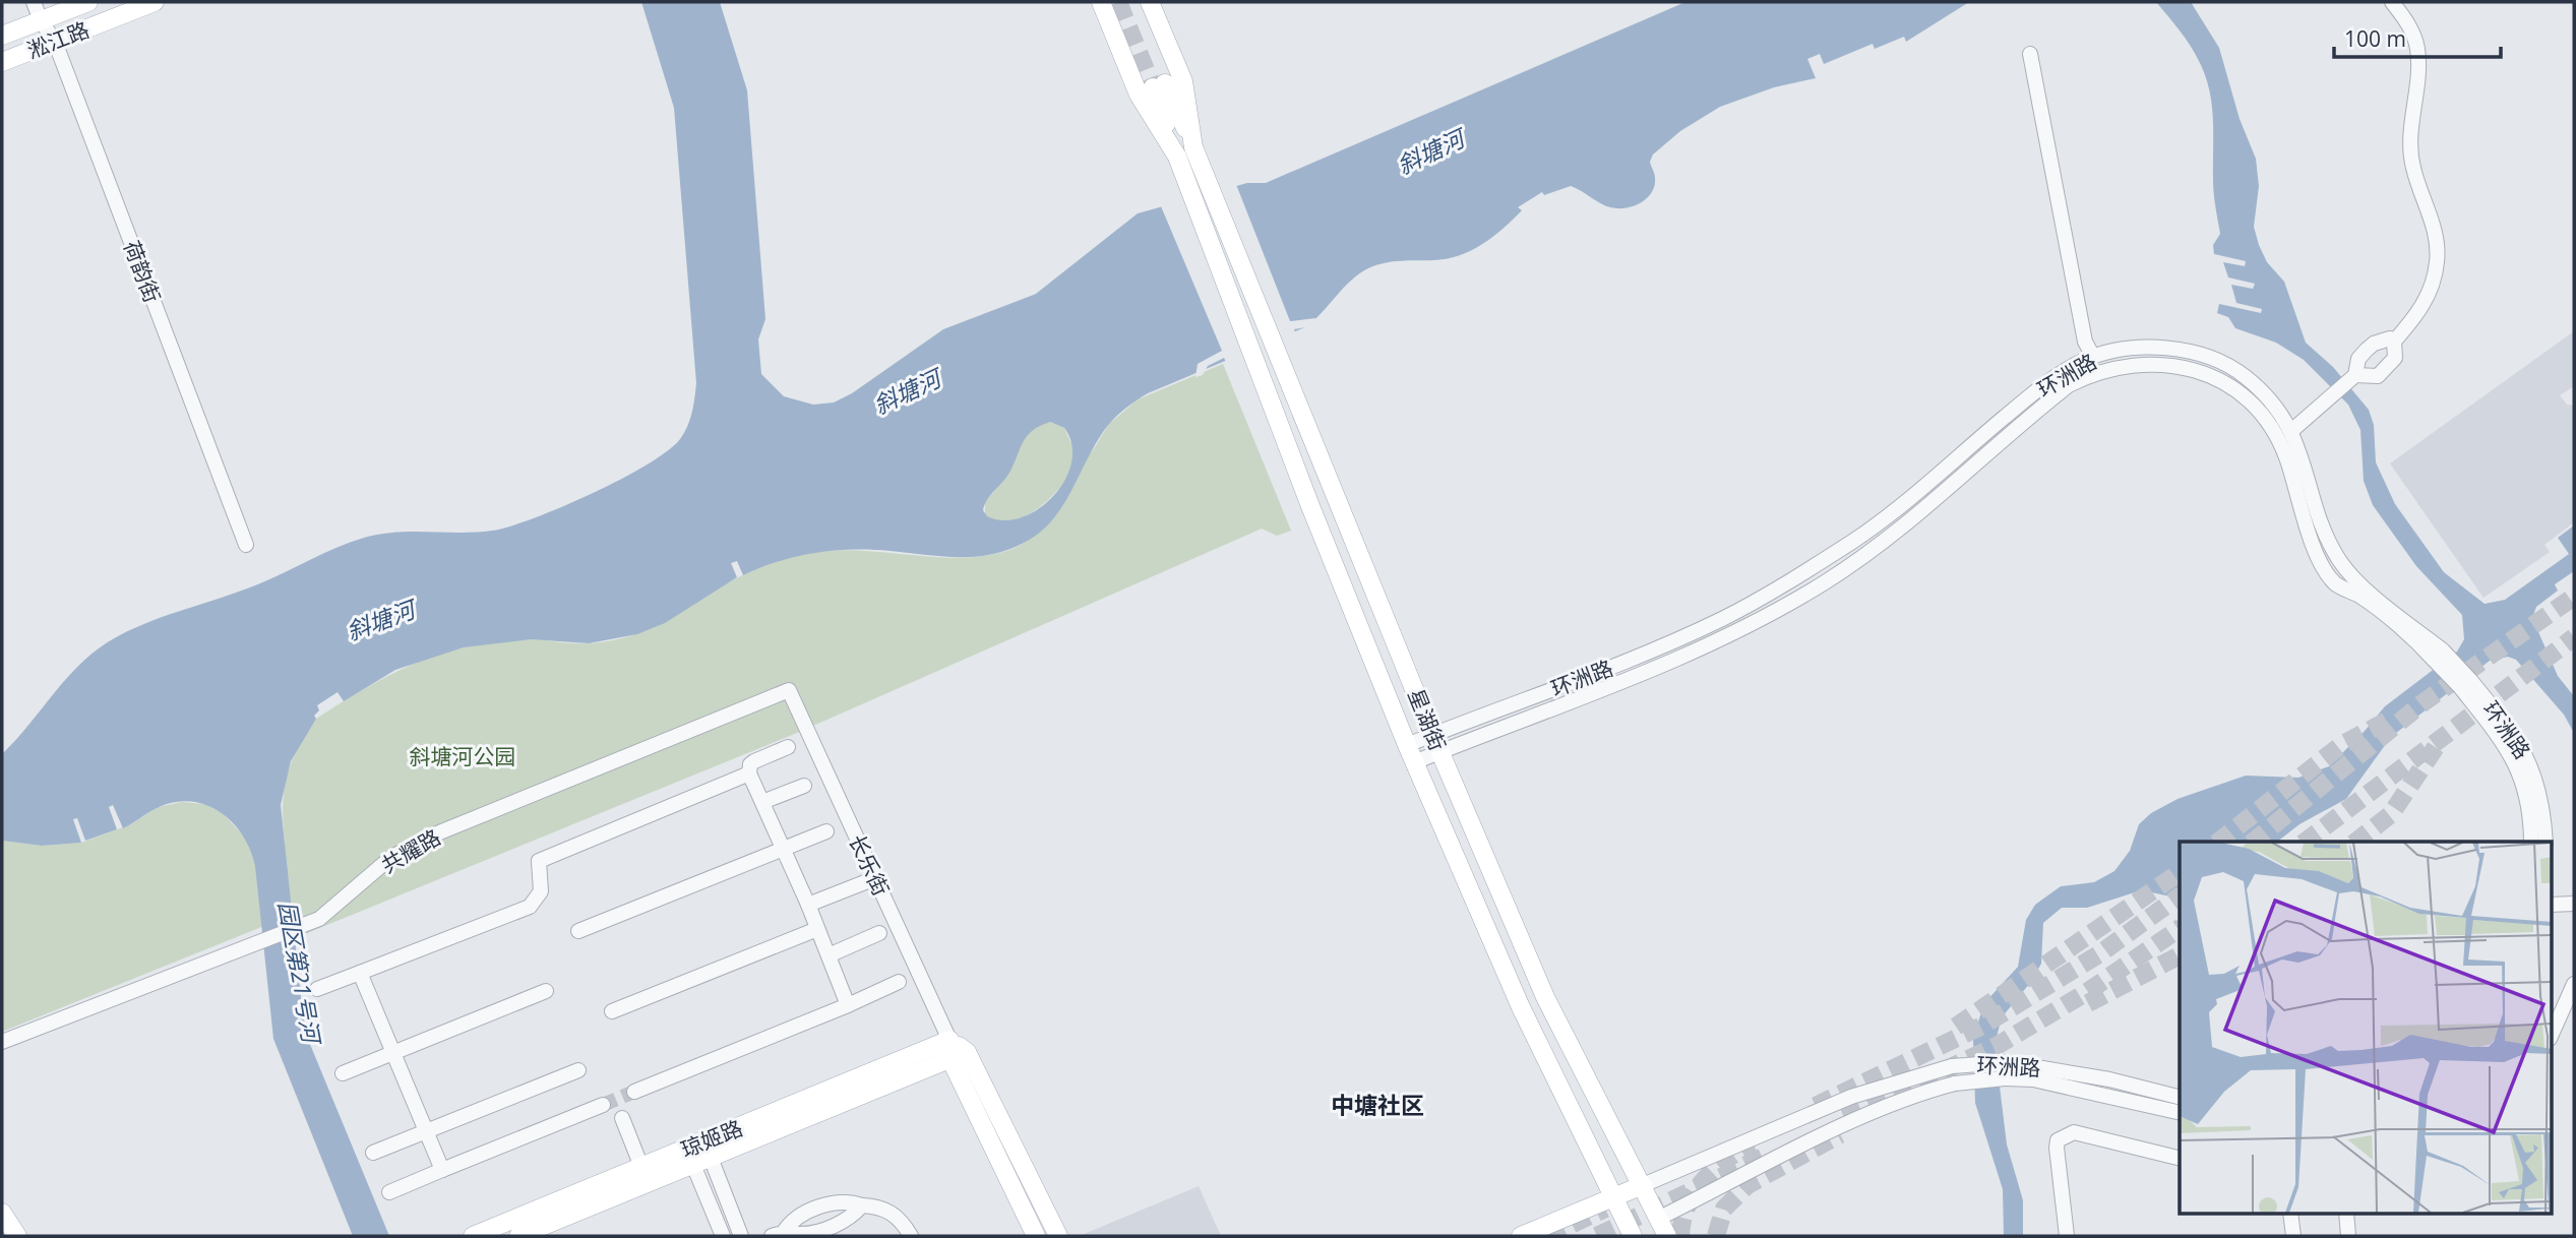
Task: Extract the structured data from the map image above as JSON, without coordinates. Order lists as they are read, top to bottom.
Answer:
{
  "streets": {
    "main road": [
      "淞江路",
      "星湖街",
      "长乐街",
      "琼姬路"
    ],
    "street": ["荷韵街", "环洲路", "共耀路"]
  },
  "crossings": [
    ["淞江路", "荷韵街"],
    ["环洲路", "星湖街"],
    ["共耀路", "长乐街"],
    ["长乐街", "琼姬路"]
  ],
  "districts": ["中塘社区"],
  "water": ["斜塘河", "园区第21号河"],
  "parks": ["斜塘河公园"],
  "scale_bar": "100 m"
}
